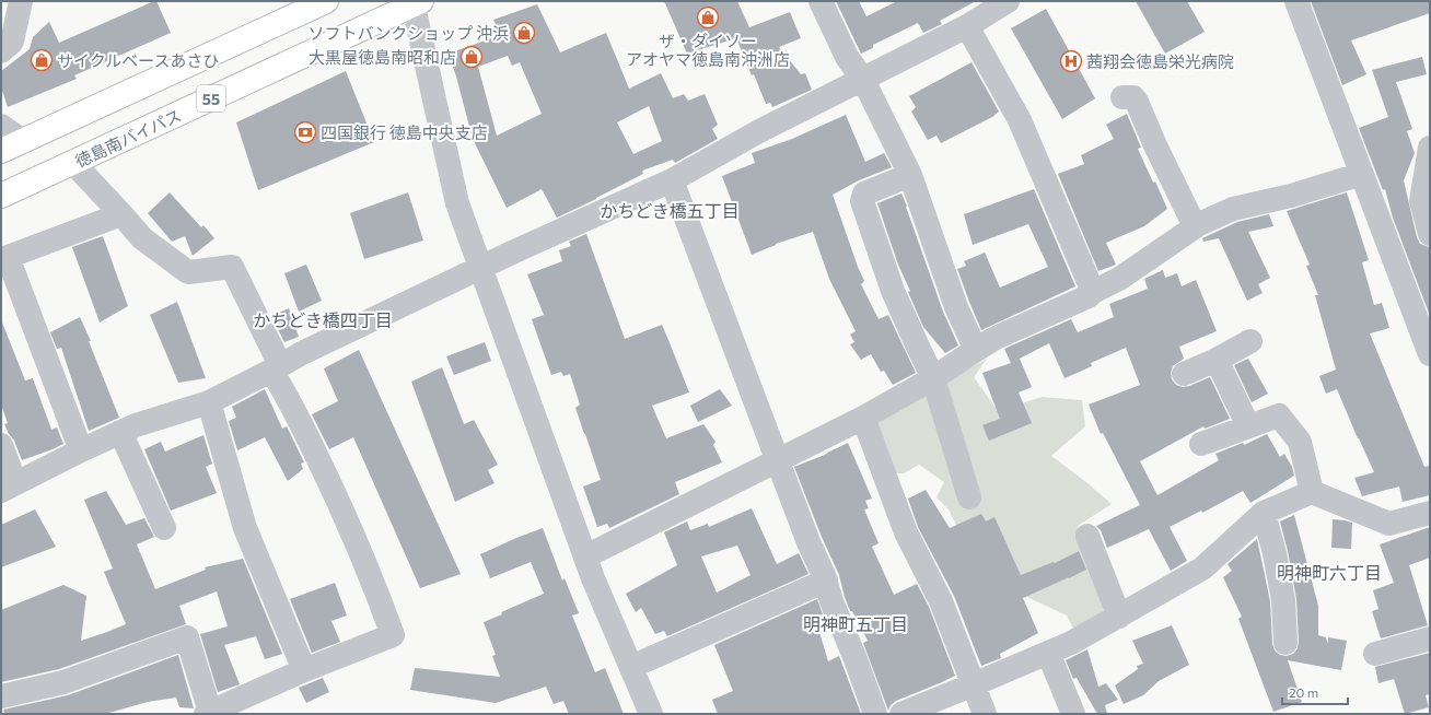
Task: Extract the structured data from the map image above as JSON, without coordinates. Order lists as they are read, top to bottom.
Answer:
{
  "streets": {
    "highway": ["55", "徳島南バイパス"]
  },
  "districts": [
    "かちどき橋五丁目",
    "かちどき橋四丁目",
    "明神町六丁目",
    "明神町五丁目"
  ],
  "places": {
    "shop": [
      "ザ・ダイソー アオヤマ徳島南沖洲店",
      "ソフトバンクショップ 沖浜",
      "大黒屋徳島南昭和店",
      "サイクルベースあさひ"
    ],
    "hospital": ["茜翔会徳島栄光病院"],
    "bank": ["四国銀行 徳島中央支店"]
  },
  "scale_bar": "20 m"
}
